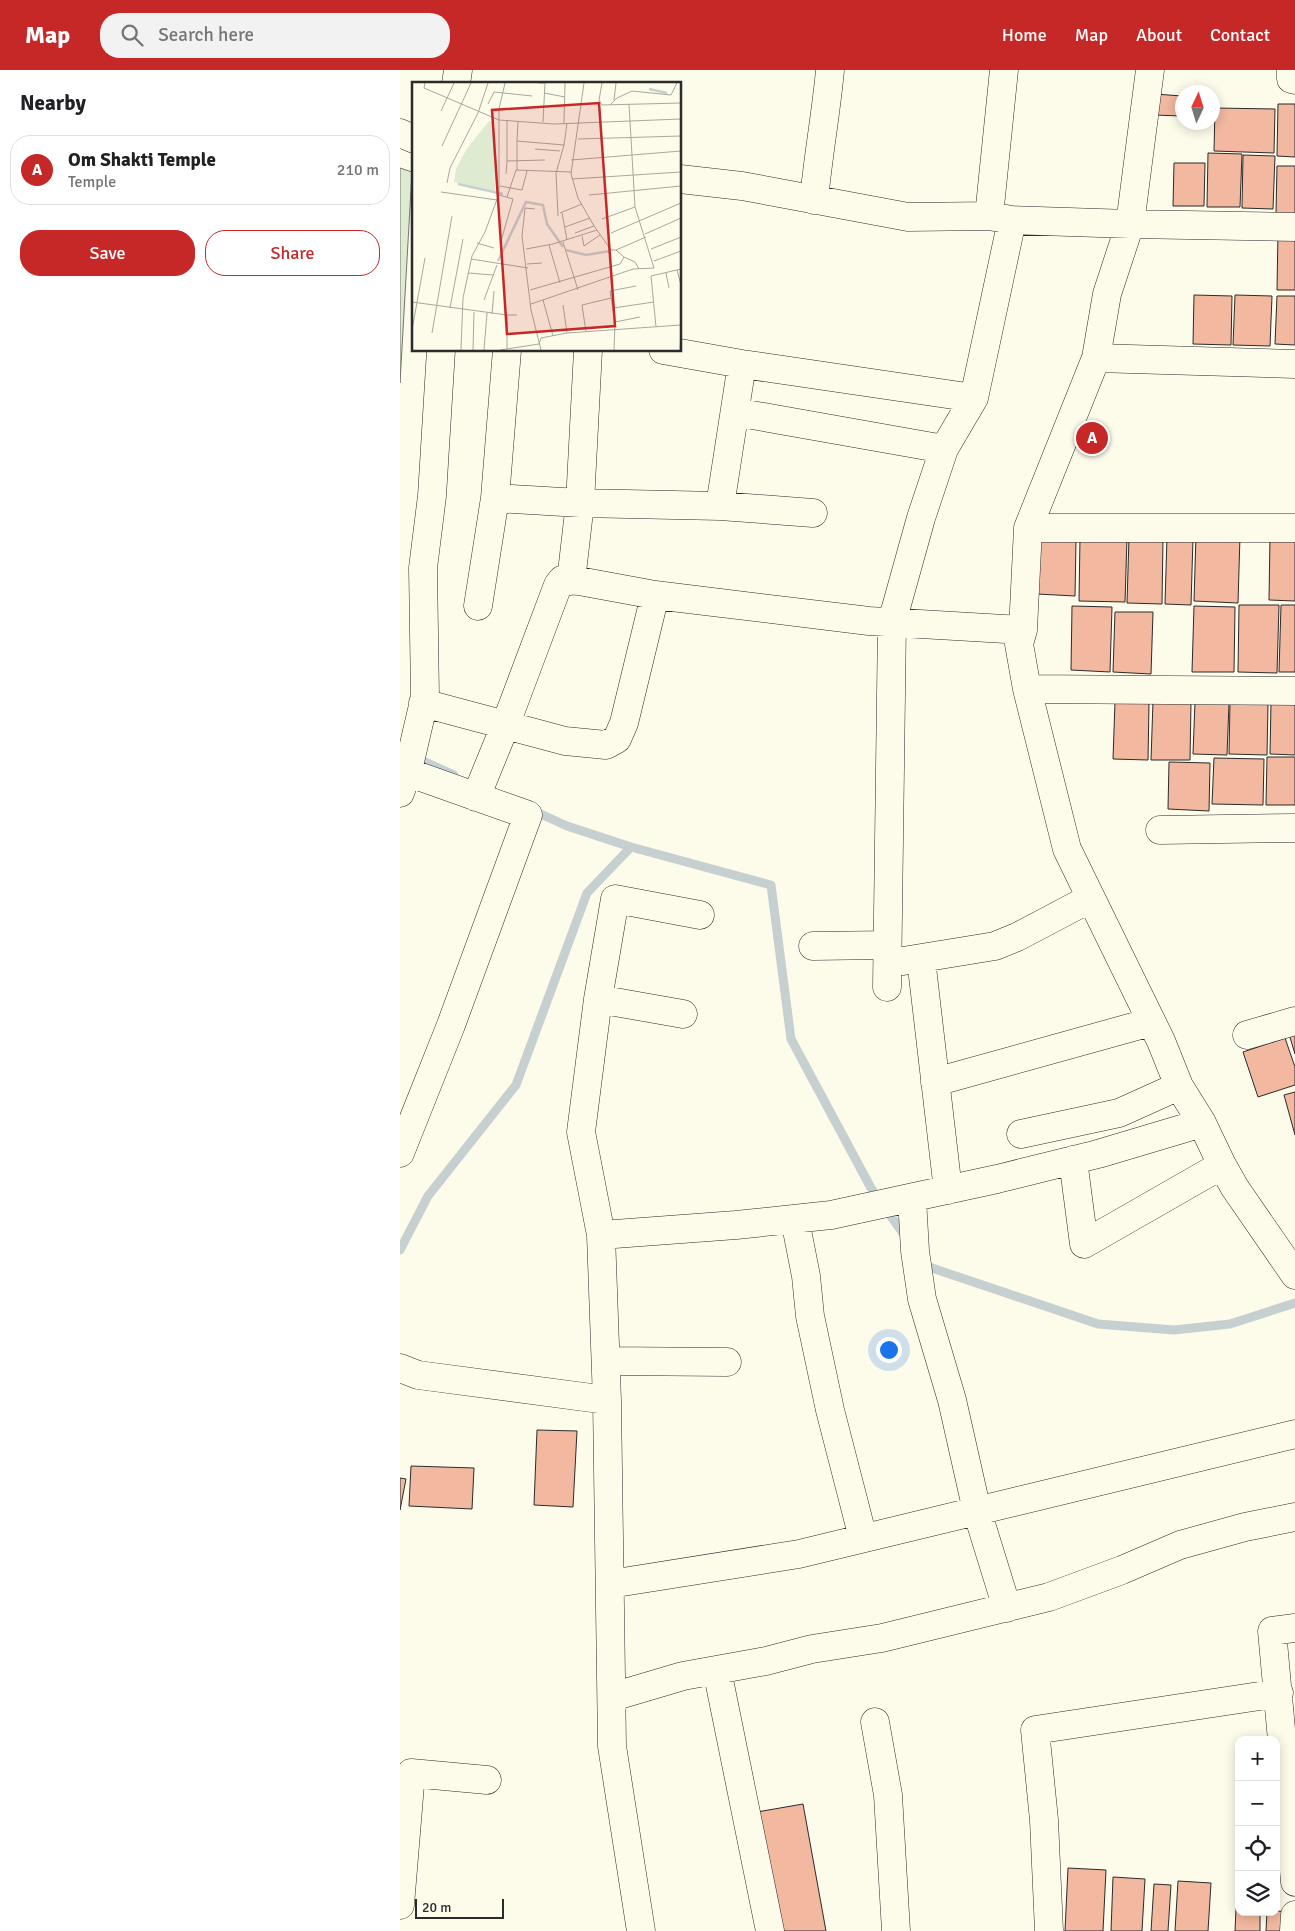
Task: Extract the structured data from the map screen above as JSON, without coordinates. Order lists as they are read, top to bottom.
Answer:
{
  "scale_bar": "20 m",
  "north": "top",
  "page": {
    "header": "Map",
    "search": "Search here",
    "nav": [
      "Home",
      "Map",
      "About",
      "Contact"
    ],
    "heading": "Nearby",
    "list": [
      {
        "mark": "A",
        "name": "Om Shakti Temple",
        "note": "Temple",
        "value": "210 m"
      }
    ],
    "buttons": ["Save", "Share"],
    "pins": "A",
    "map_buttons": ["+", "−"],
    "scale": "20 m"
  }
}
